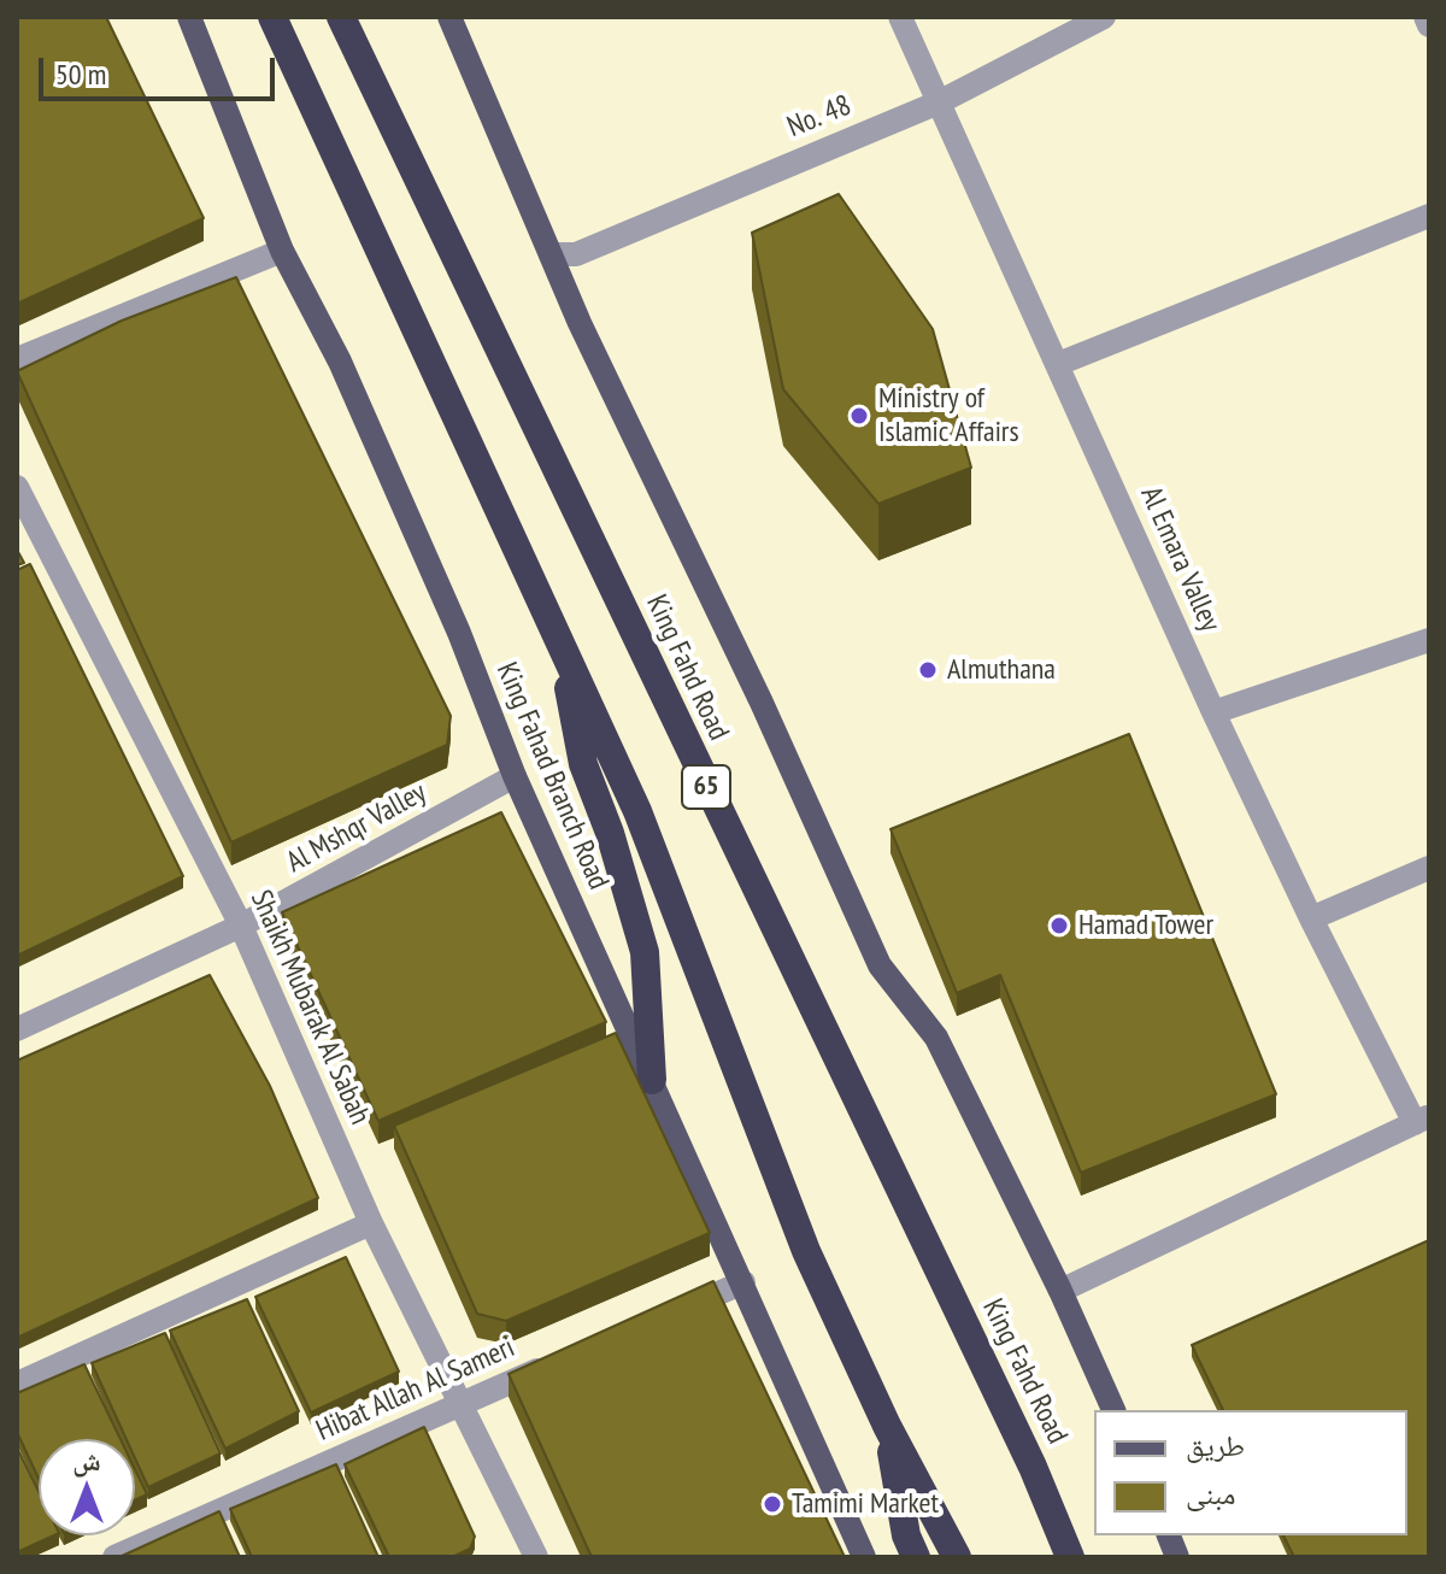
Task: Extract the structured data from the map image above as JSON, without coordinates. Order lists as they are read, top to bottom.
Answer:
{
  "streets": {
    "highway": ["King Fahd Road", "65"],
    "main road": ["King Fahad Branch Road"],
    "street": [
      "No. 48",
      "Al Emara Valley",
      "Al Mshqr Valley",
      "Shaikh Mubarak Al Sabah",
      "Hibat Allah Al Sameri"
    ]
  },
  "crossings": [
    ["No. 48", "Al Emara Valley"],
    ["King Fahad Branch Road", "Al Mshqr Valley"],
    ["Al Mshqr Valley", "Shaikh Mubarak Al Sabah"],
    ["Shaikh Mubarak Al Sabah", "Hibat Allah Al Sameri"]
  ],
  "places": [
    "Ministry of Islamic Affairs",
    "Almuthana",
    "Hamad Tower",
    "Tamimi Market"
  ],
  "legend": ["طريق", "مبنى"],
  "scale_bar": "50 m",
  "north": "top"
}
